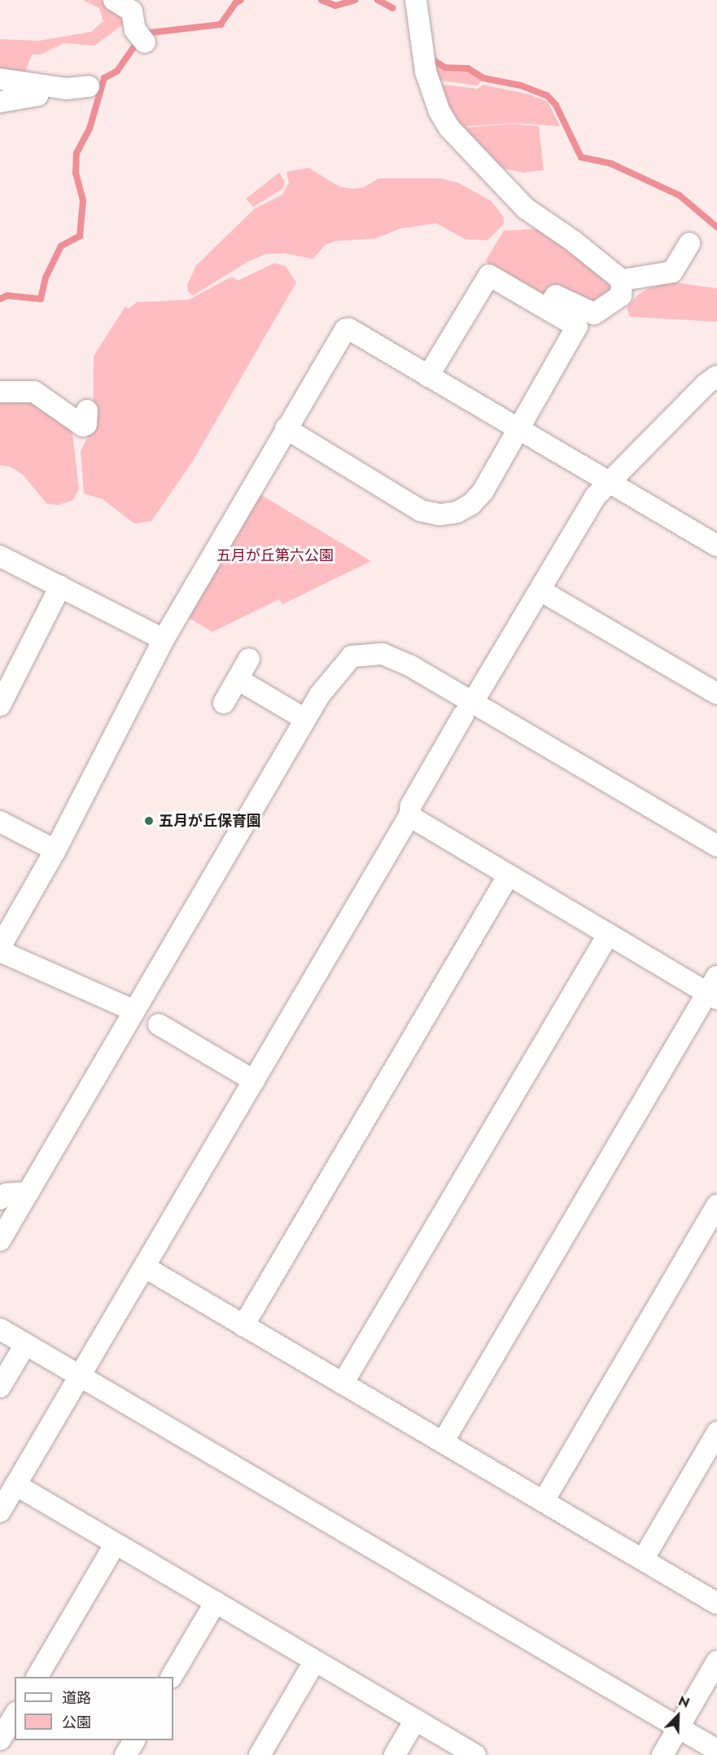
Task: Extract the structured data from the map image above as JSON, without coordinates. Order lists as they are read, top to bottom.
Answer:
{
  "parks": ["五月が丘第六公園"],
  "places": ["五月が丘保育園"],
  "legend": ["道路", "公園"],
  "north": "top right"
}
